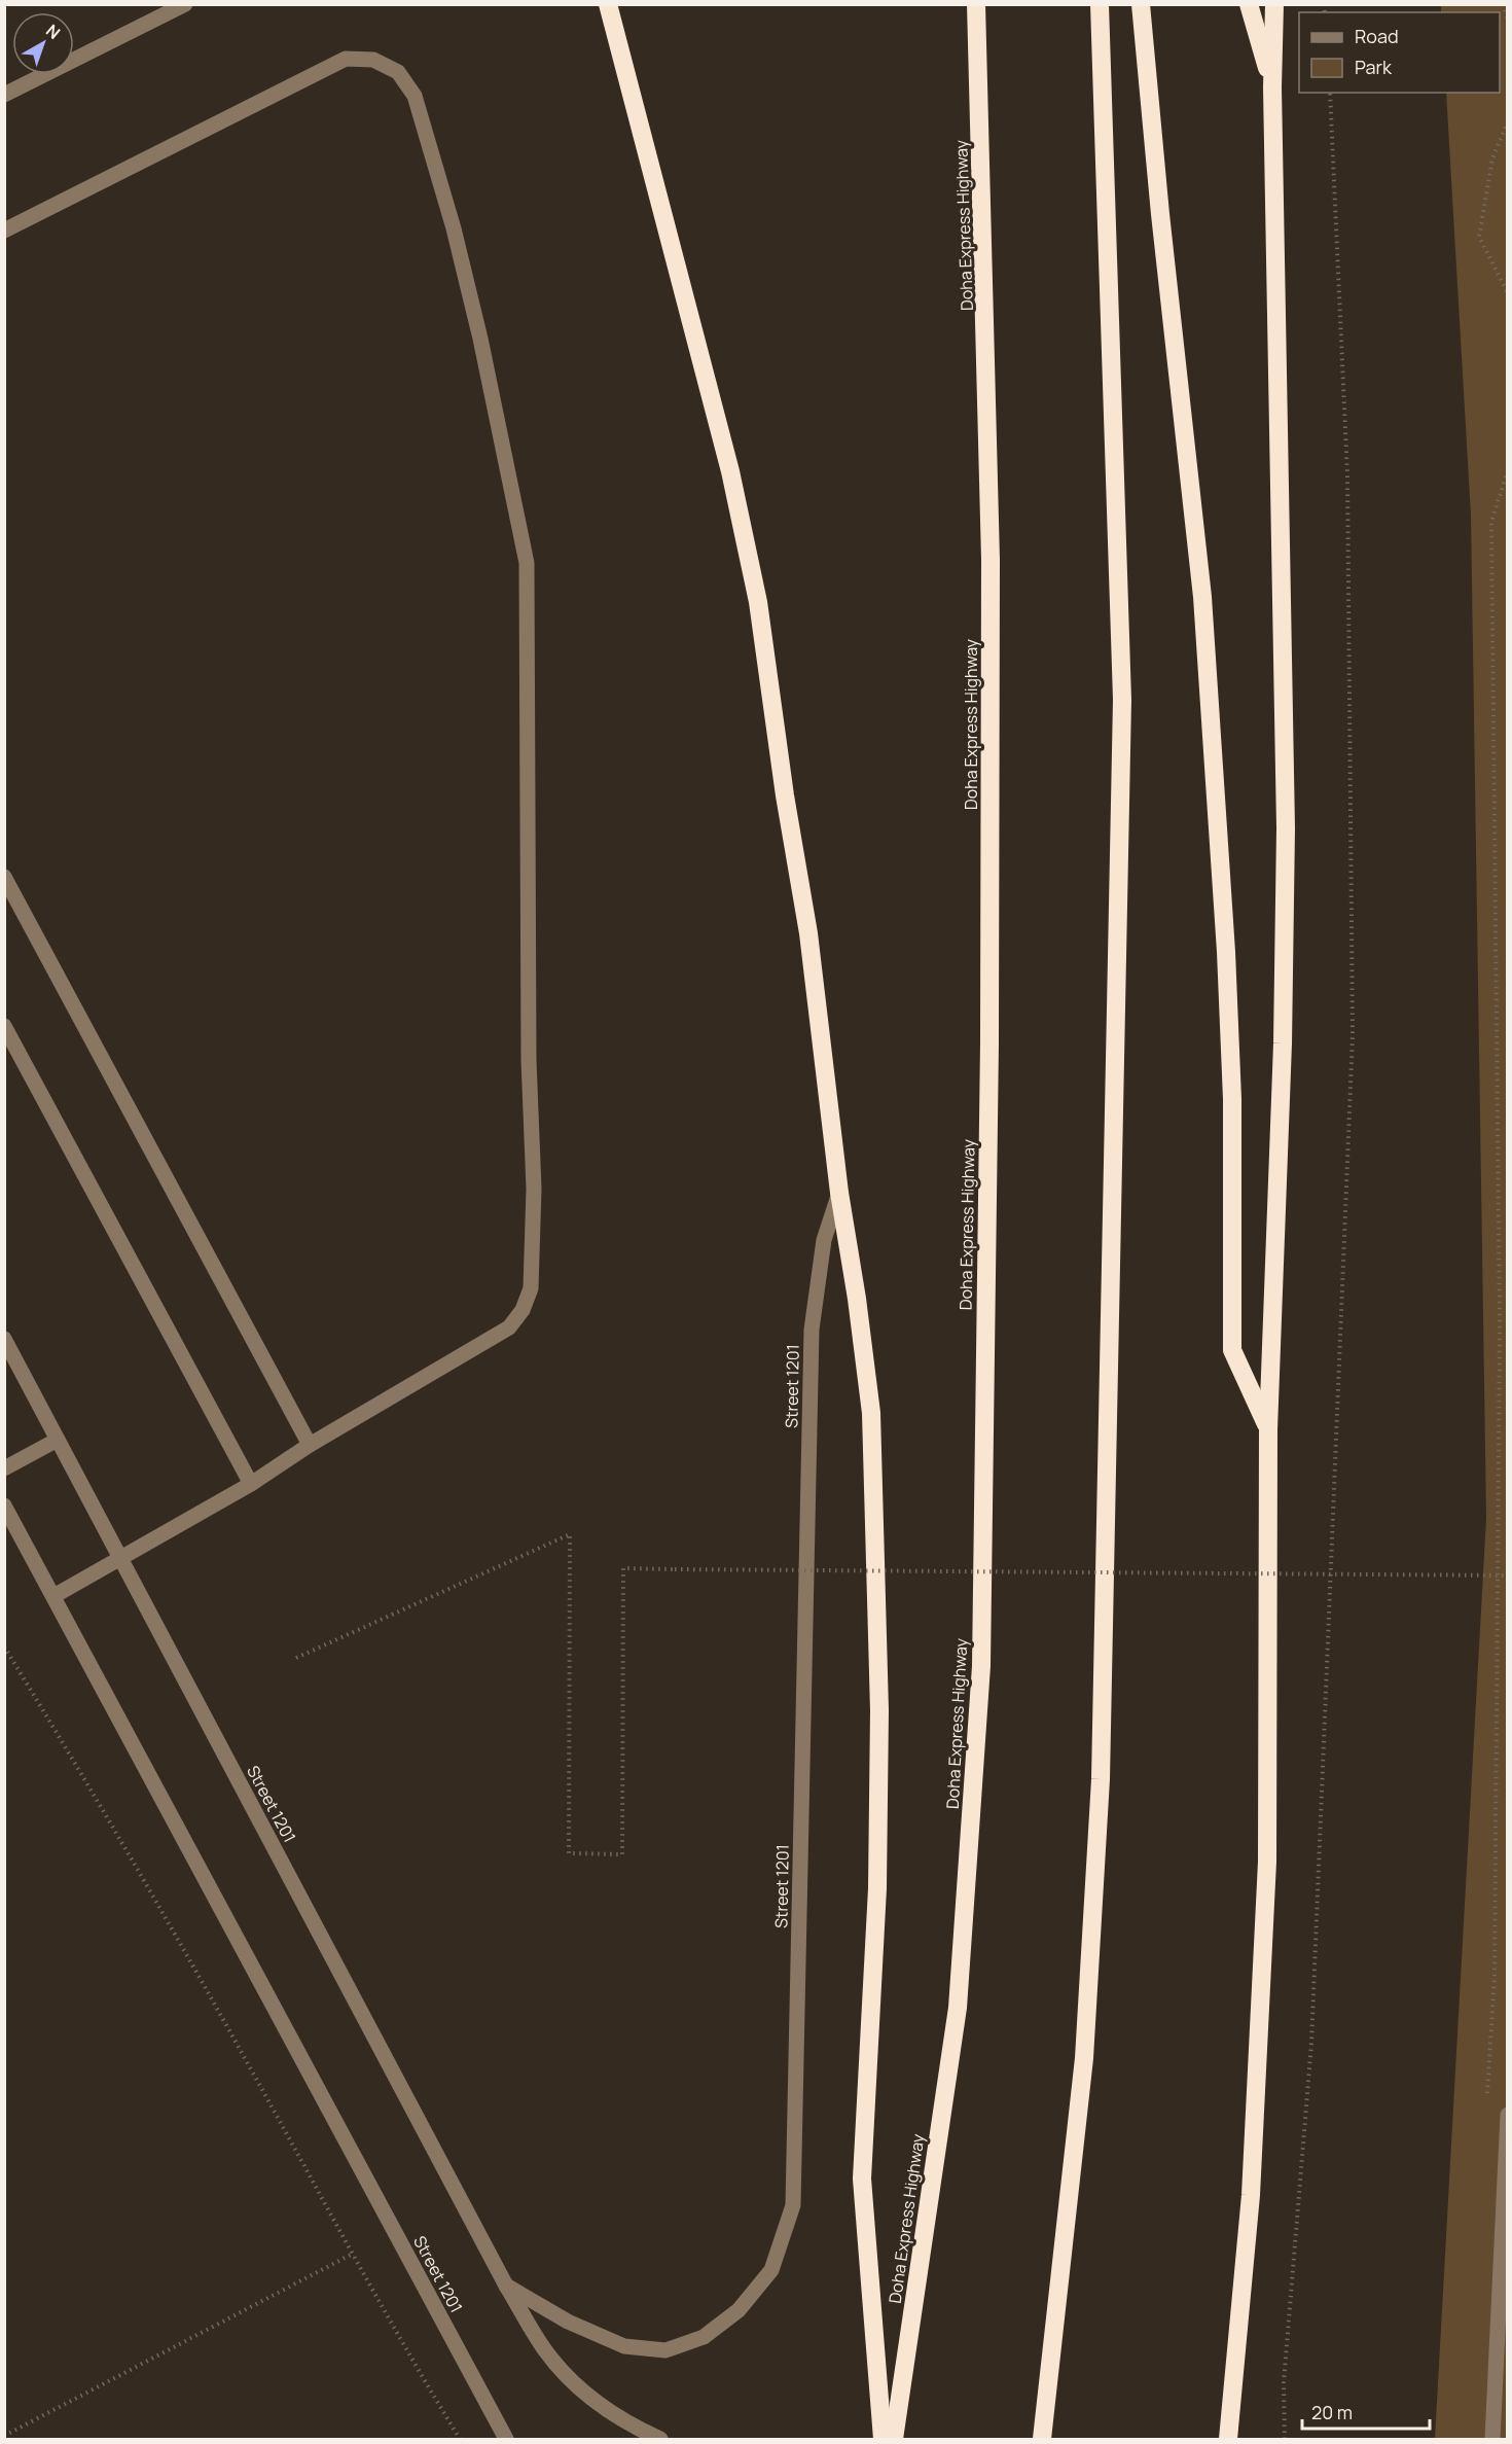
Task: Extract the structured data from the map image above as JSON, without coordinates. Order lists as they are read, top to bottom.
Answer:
{
  "streets": {
    "highway": ["Doha Express Highway"],
    "street": ["Street 1201"]
  },
  "legend": ["Road", "Park"],
  "scale_bar": "20 m",
  "north": "top right"
}
